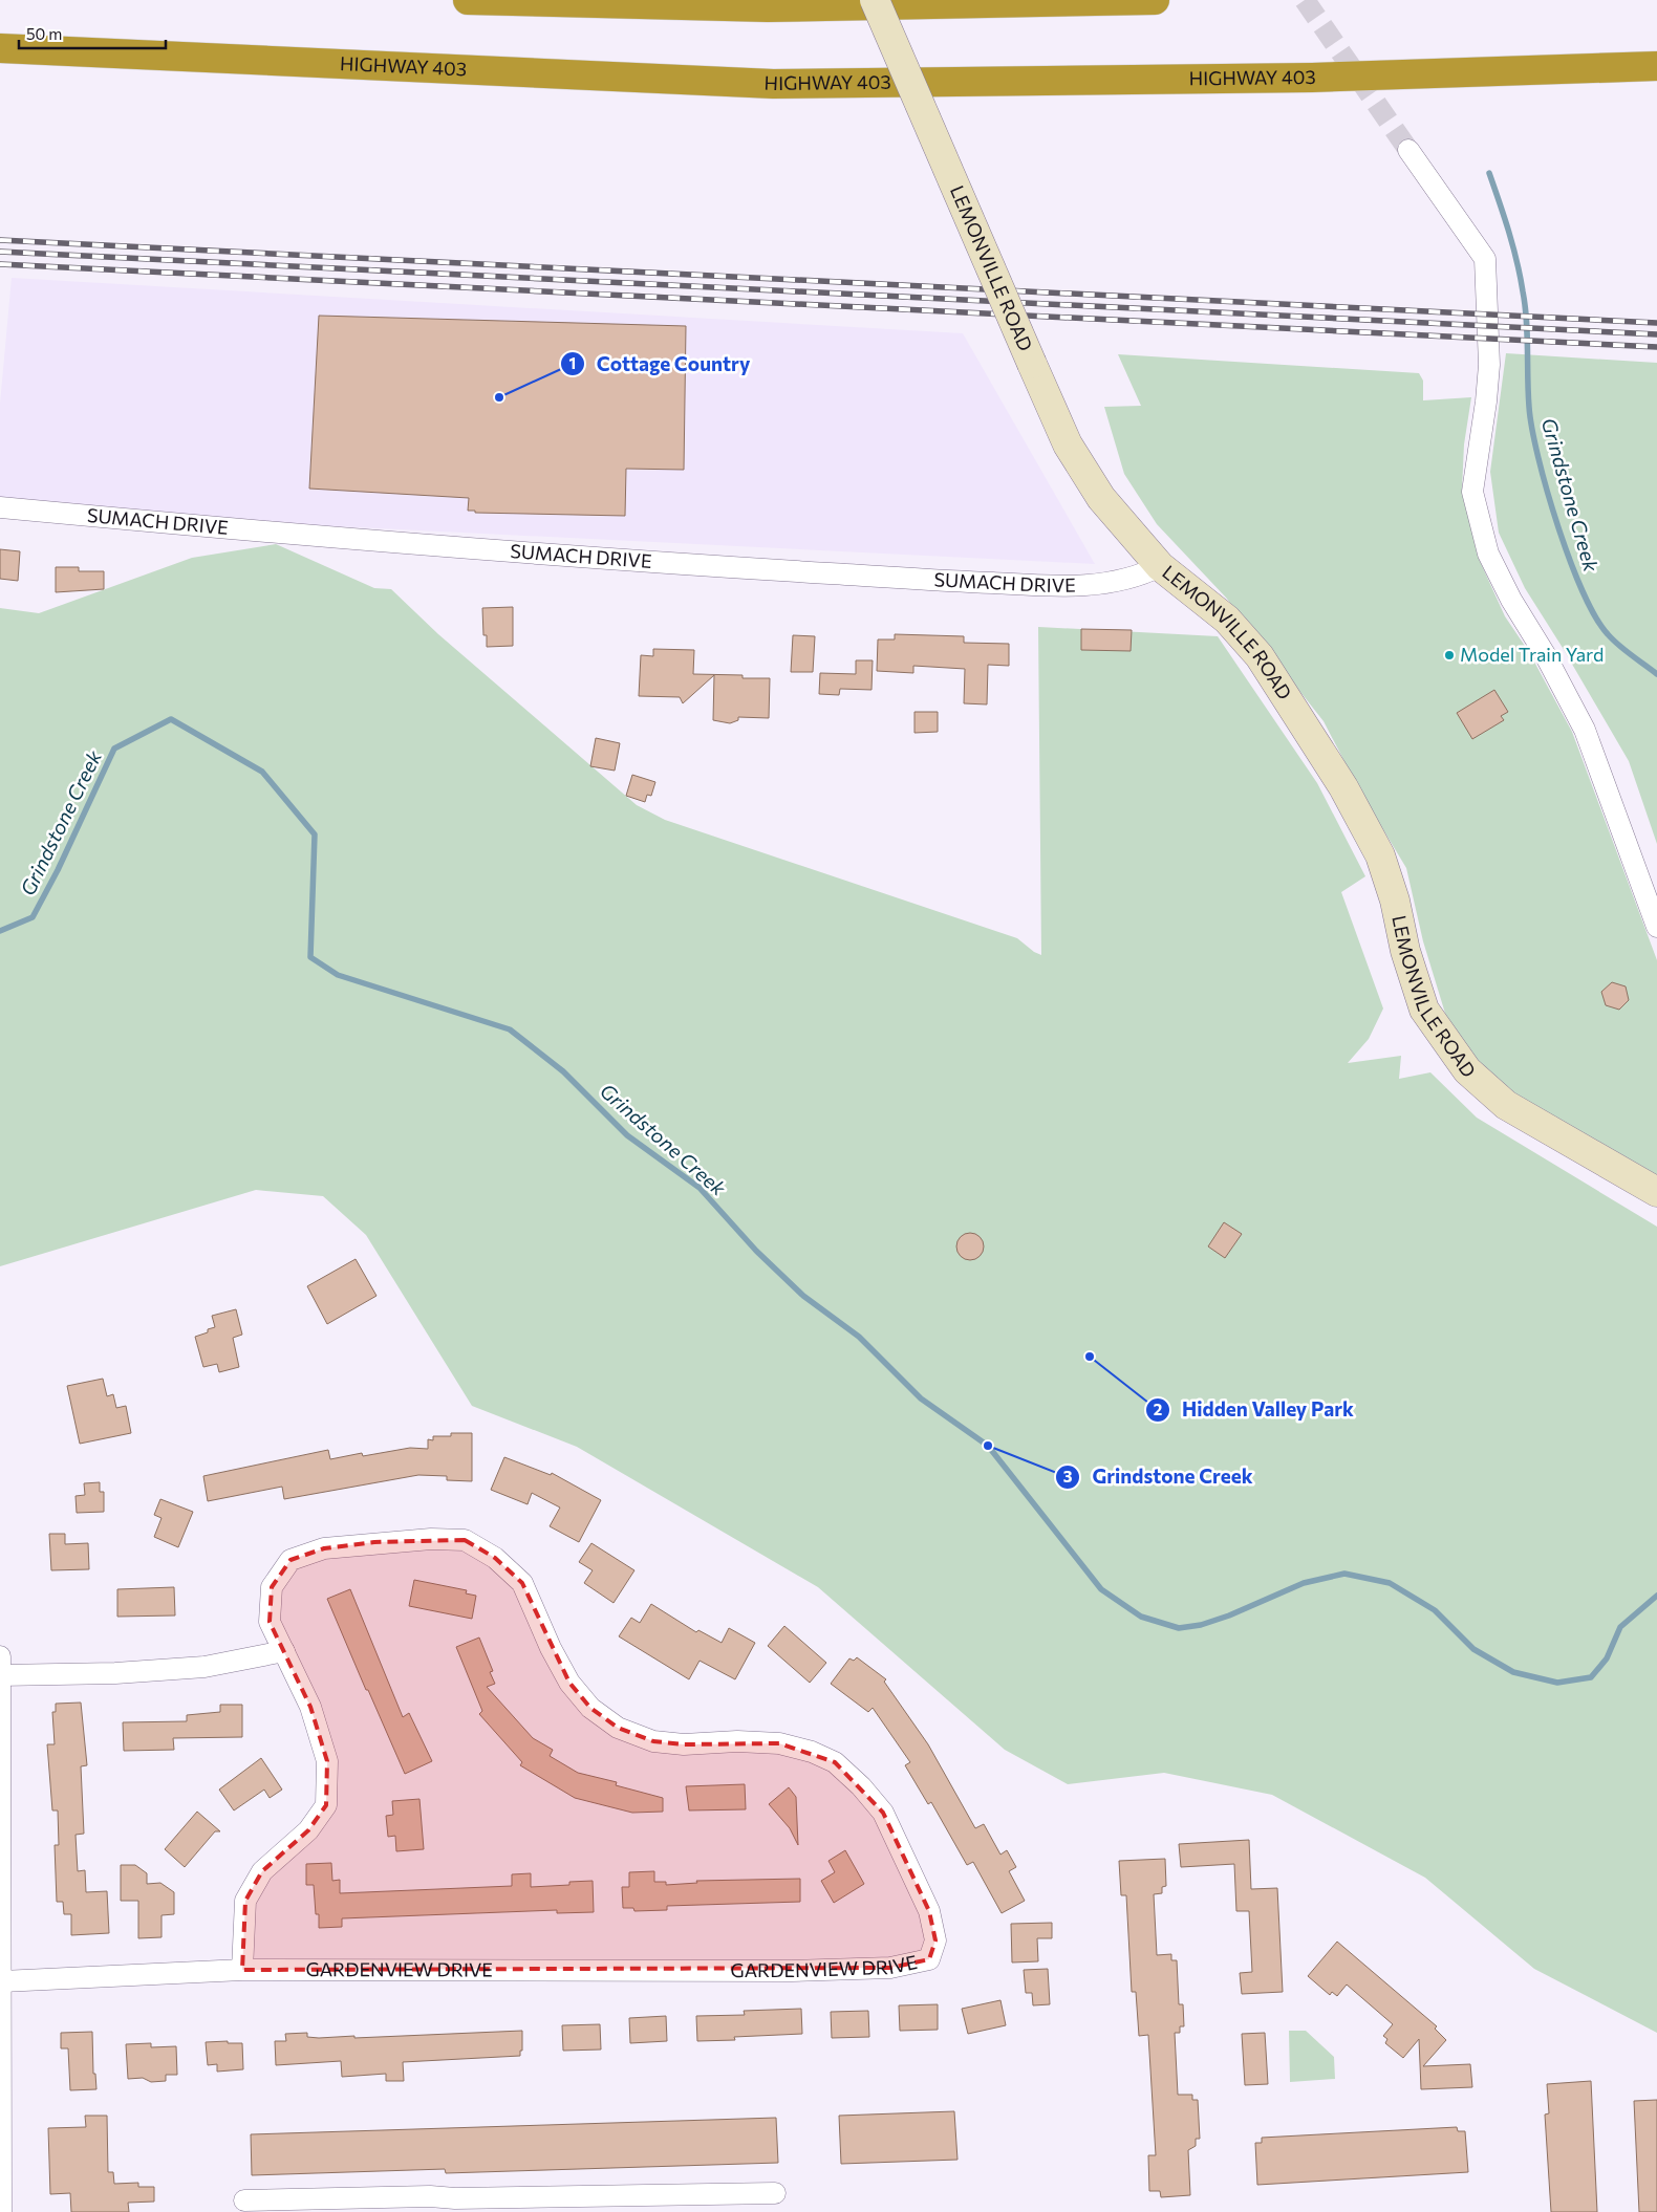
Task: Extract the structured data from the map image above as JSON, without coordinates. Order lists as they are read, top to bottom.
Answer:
{
  "streets": {
    "highway": ["HIGHWAY 403"],
    "street": ["LEMONVILLE ROAD", "SUMACH DRIVE", "GARDENVIEW DRIVE"]
  },
  "crossings": [
    ["LEMONVILLE ROAD", "SUMACH DRIVE"]
  ],
  "water": ["Grindstone Creek"],
  "places": [
    "Cottage Country",
    "Model Train Yard",
    "Hidden Valley Park",
    "Grindstone Creek"
  ],
  "scale_bar": "50 m"
}
